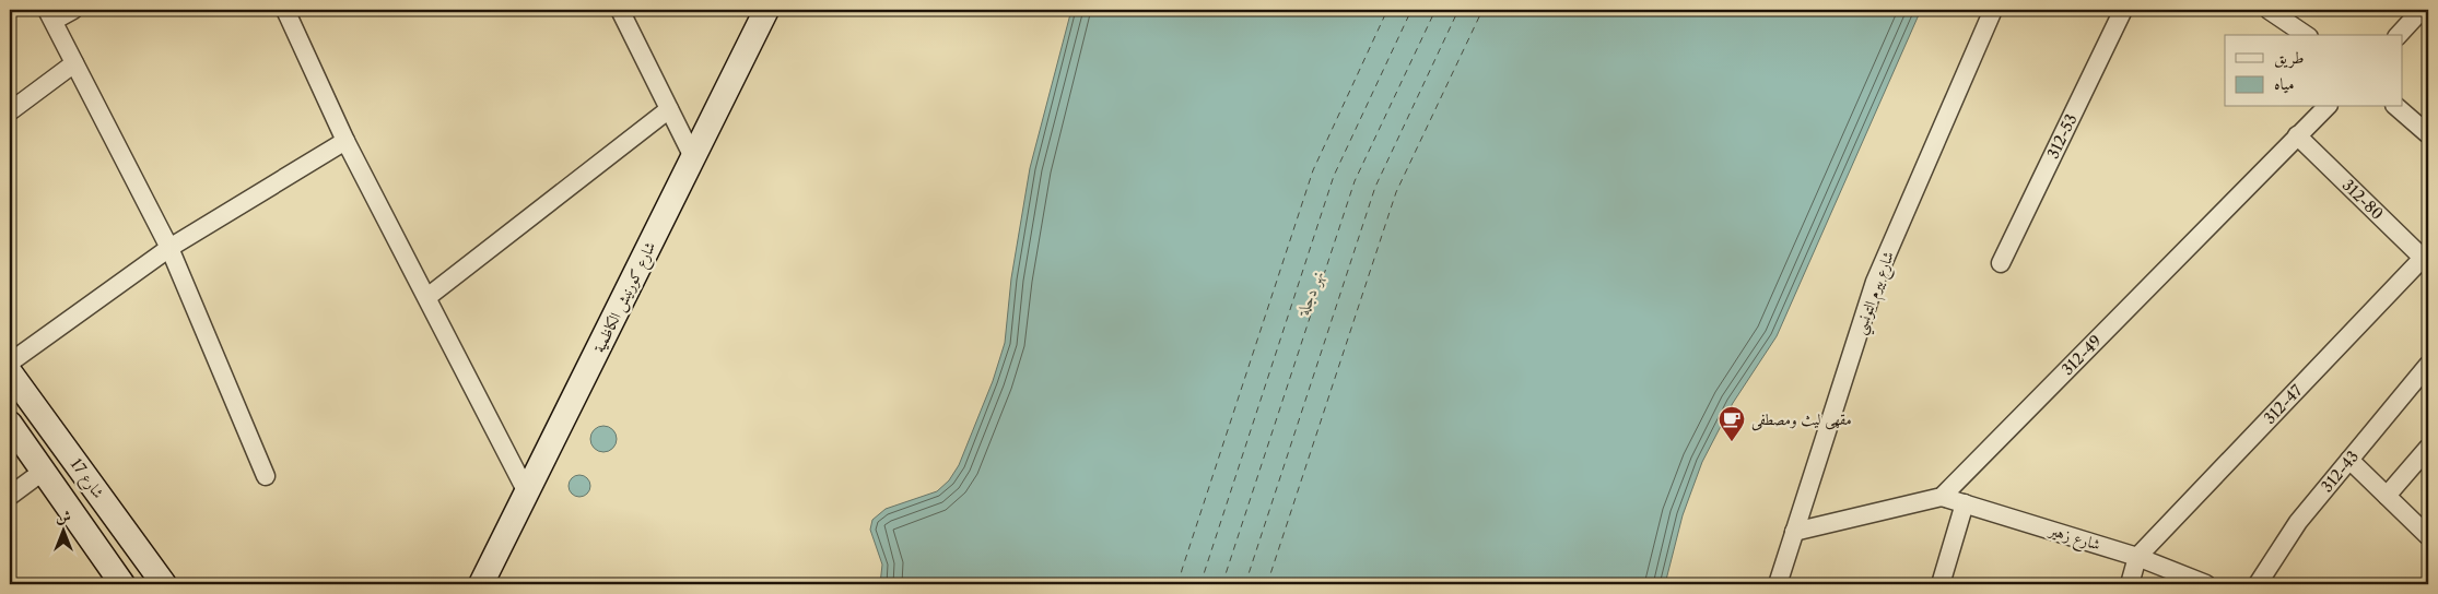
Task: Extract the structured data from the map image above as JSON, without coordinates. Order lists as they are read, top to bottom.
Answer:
{
  "streets": {
    "street": [
      "312-53",
      "312-80",
      "شارع بيرم التونسي",
      "شارع كورنيش الكاظمية",
      "312-49",
      "312-47",
      "312-43",
      "شارع 17",
      "شارع زهير"
    ]
  },
  "crossings": [
    ["312-80", "312-49"],
    ["312-80", "312-47"],
    ["312-49", "شارع زهير"],
    ["312-47", "شارع زهير"]
  ],
  "water": ["نهر دجلة"],
  "places": {
    "cafe": ["مقهى ليث ومصطفى"]
  },
  "legend": ["طريق", "مياه"],
  "north": "top"
}
